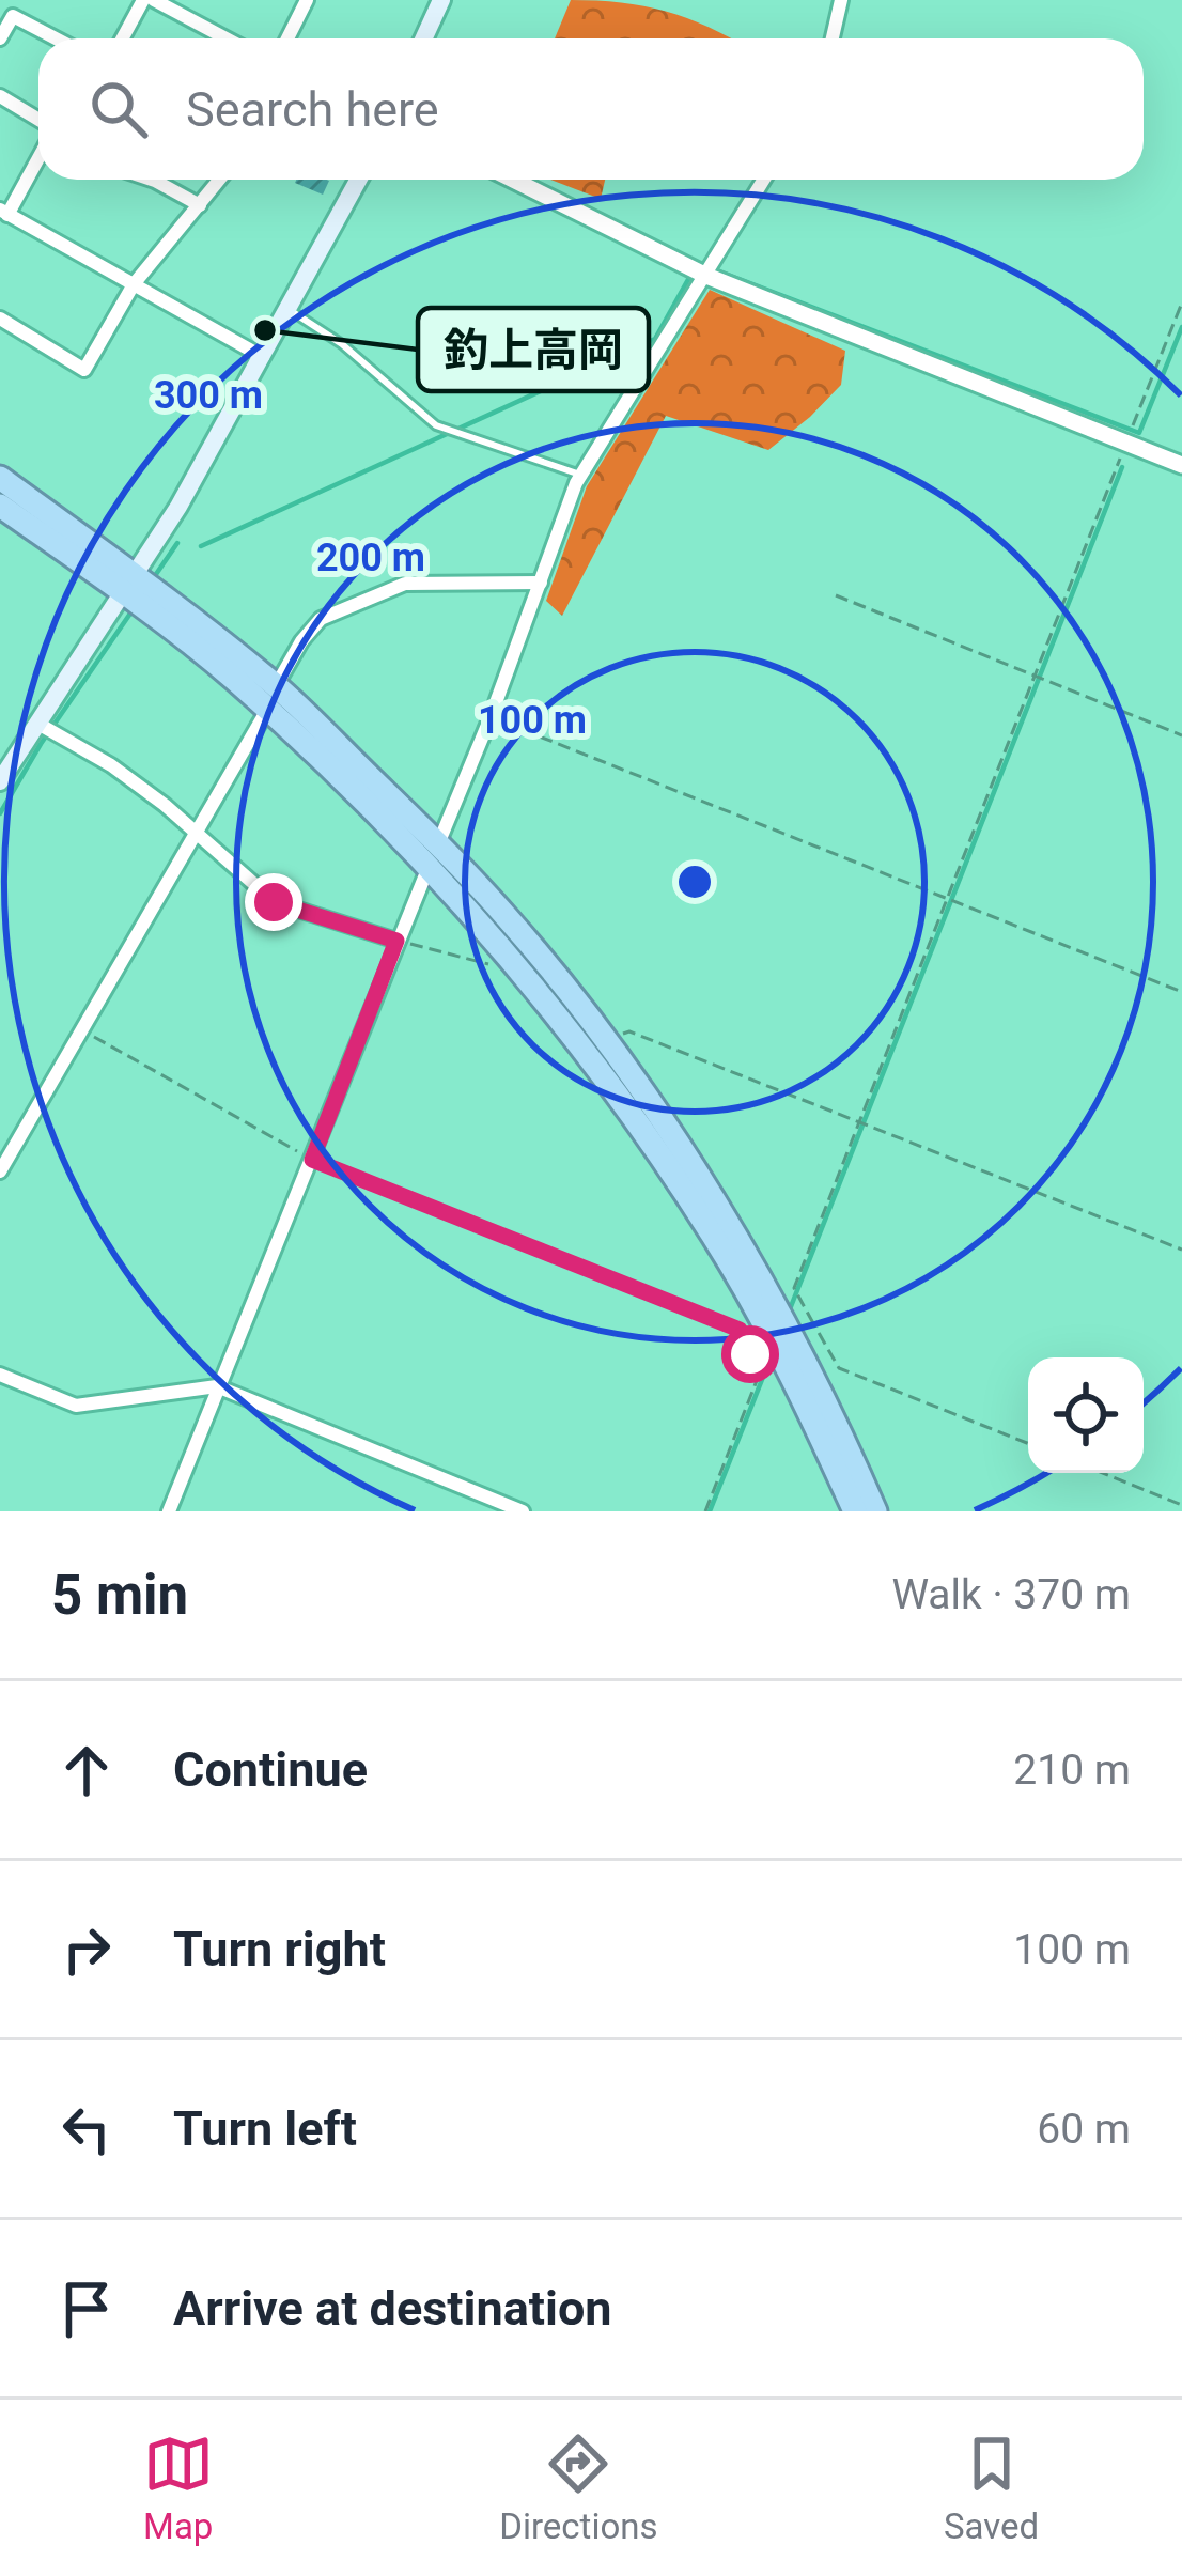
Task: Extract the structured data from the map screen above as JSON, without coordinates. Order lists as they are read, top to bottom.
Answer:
{
  "places": ["釣上高岡"],
  "page": {
    "search": "Search here",
    "heading": ["5 min", "Walk · 370 m"],
    "list": [
      ["Continue", "210 m"],
      ["Turn right", "100 m"],
      ["Turn left", "60 m"],
      "Arrive at destination"
    ],
    "nav": ["Map", "Directions", "Saved"]
  },
  "rings": ["300 m", "200 m", "100 m"]
}
